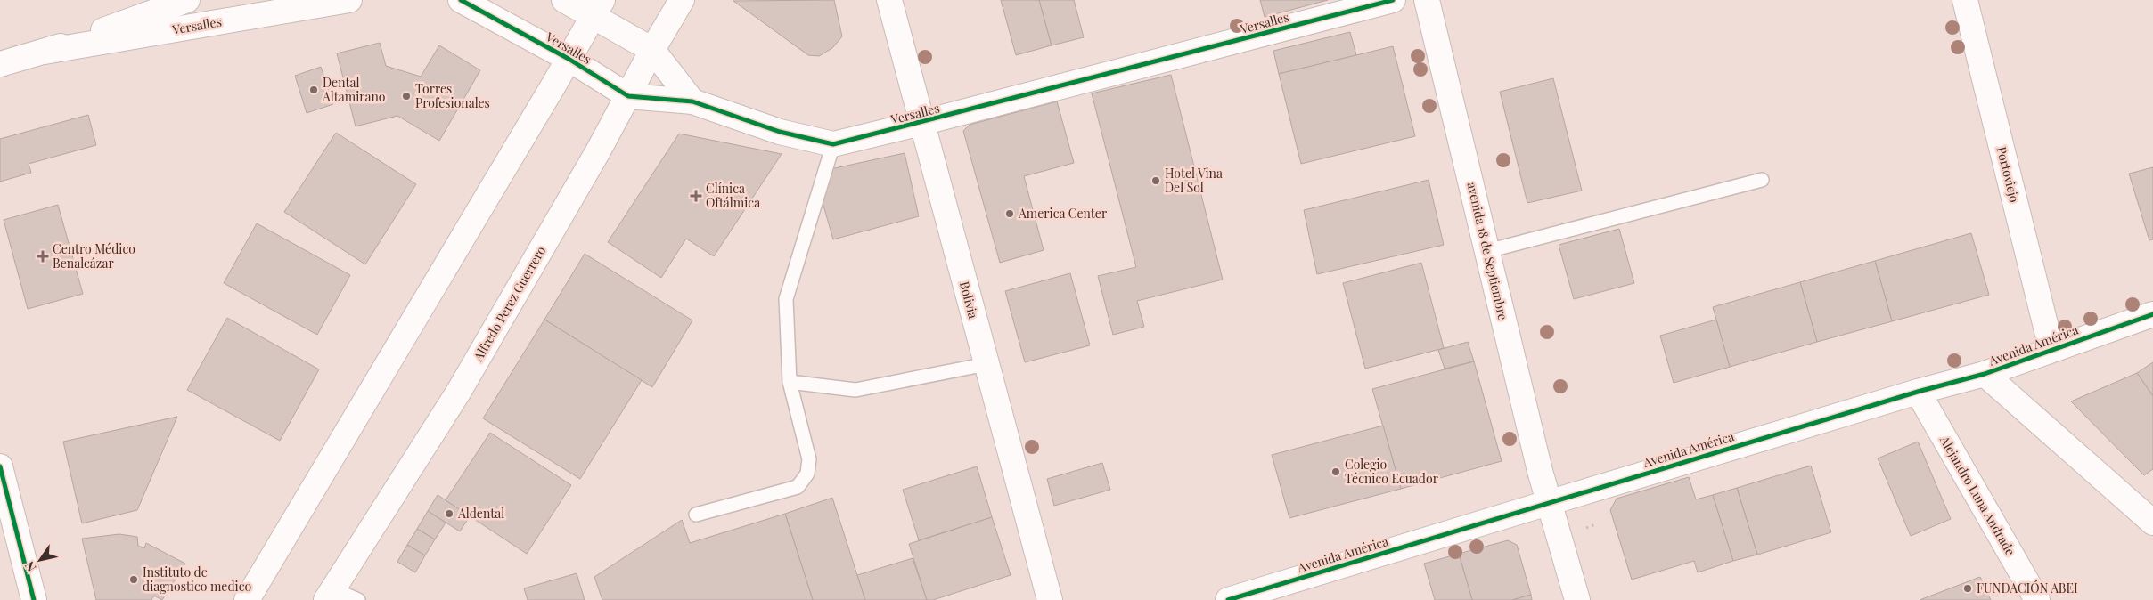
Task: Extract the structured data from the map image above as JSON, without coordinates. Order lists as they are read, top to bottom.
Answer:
{
  "streets": {
    "street": [
      "Versalles",
      "Portoviejo",
      "avenida 18 de Septiembre",
      "Bolivia",
      "Alfredo Perez Guerrero",
      "Avenida América",
      "Alejandro Luna Andrade"
    ]
  },
  "crossings": [
    ["Versalles", "Bolivia"],
    ["Versalles", "Alfredo Perez Guerrero"],
    ["Portoviejo", "Avenida América"],
    ["avenida 18 de Septiembre", "Avenida América"],
    ["Avenida América", "Alejandro Luna Andrade"]
  ],
  "places": {
    "other": [
      "Dental Altamirano",
      "Torres Profesionales",
      "Hotel Vina Del Sol",
      "America Center",
      "Colegio Técnico Ecuador",
      "Aldental",
      "Instituto de diagnostico medico",
      "FUNDACIÓN ABEI"
    ],
    "health": ["Clínica Oftálmica", "Centro Médico Benalcázar"]
  },
  "north": "bottom left"
}
